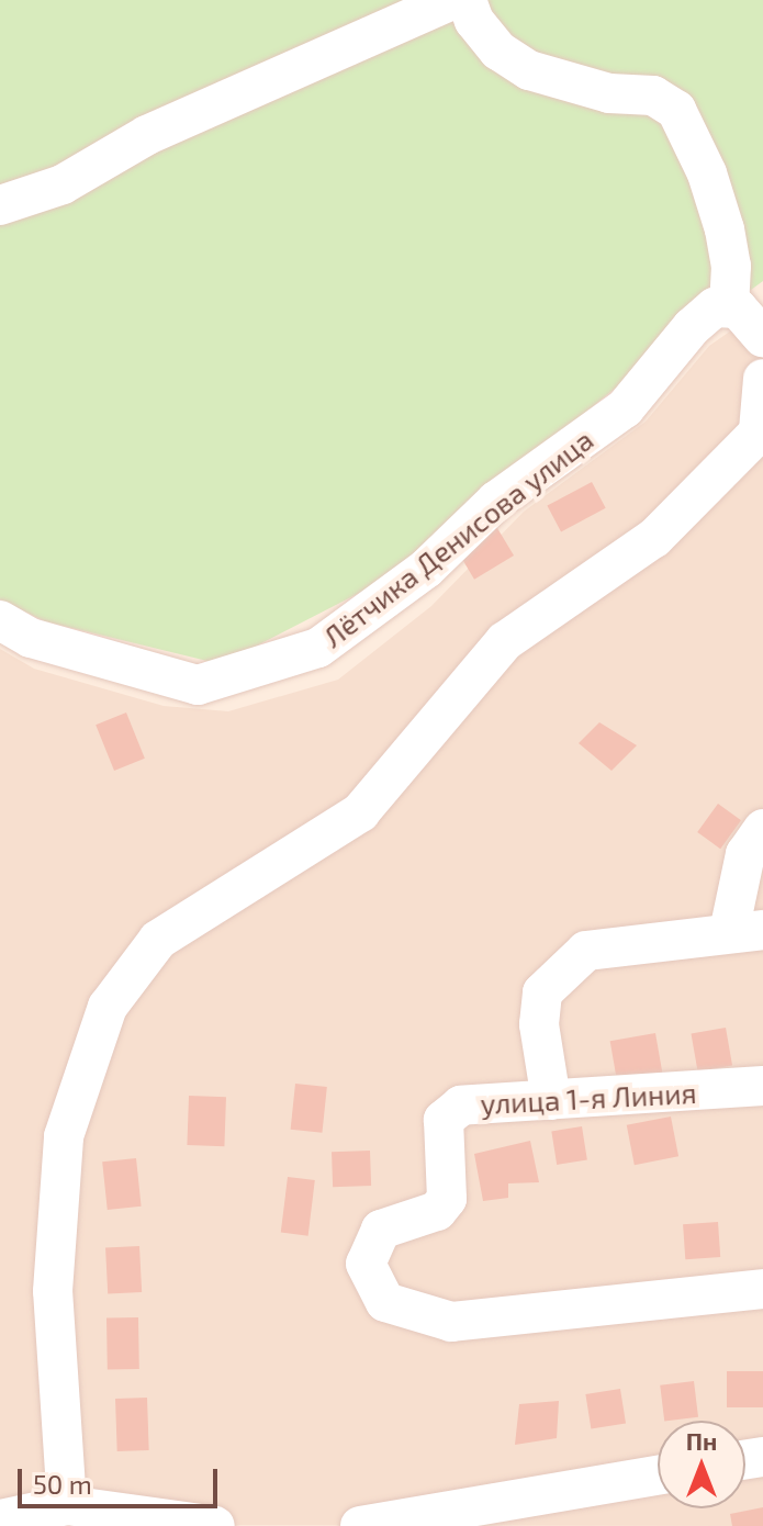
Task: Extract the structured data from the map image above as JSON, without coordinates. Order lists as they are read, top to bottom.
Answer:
{
  "streets": {
    "street": ["Лётчика Денисова улица", "улица 1-я Линия"]
  },
  "scale_bar": "50 m",
  "north": "top"
}
